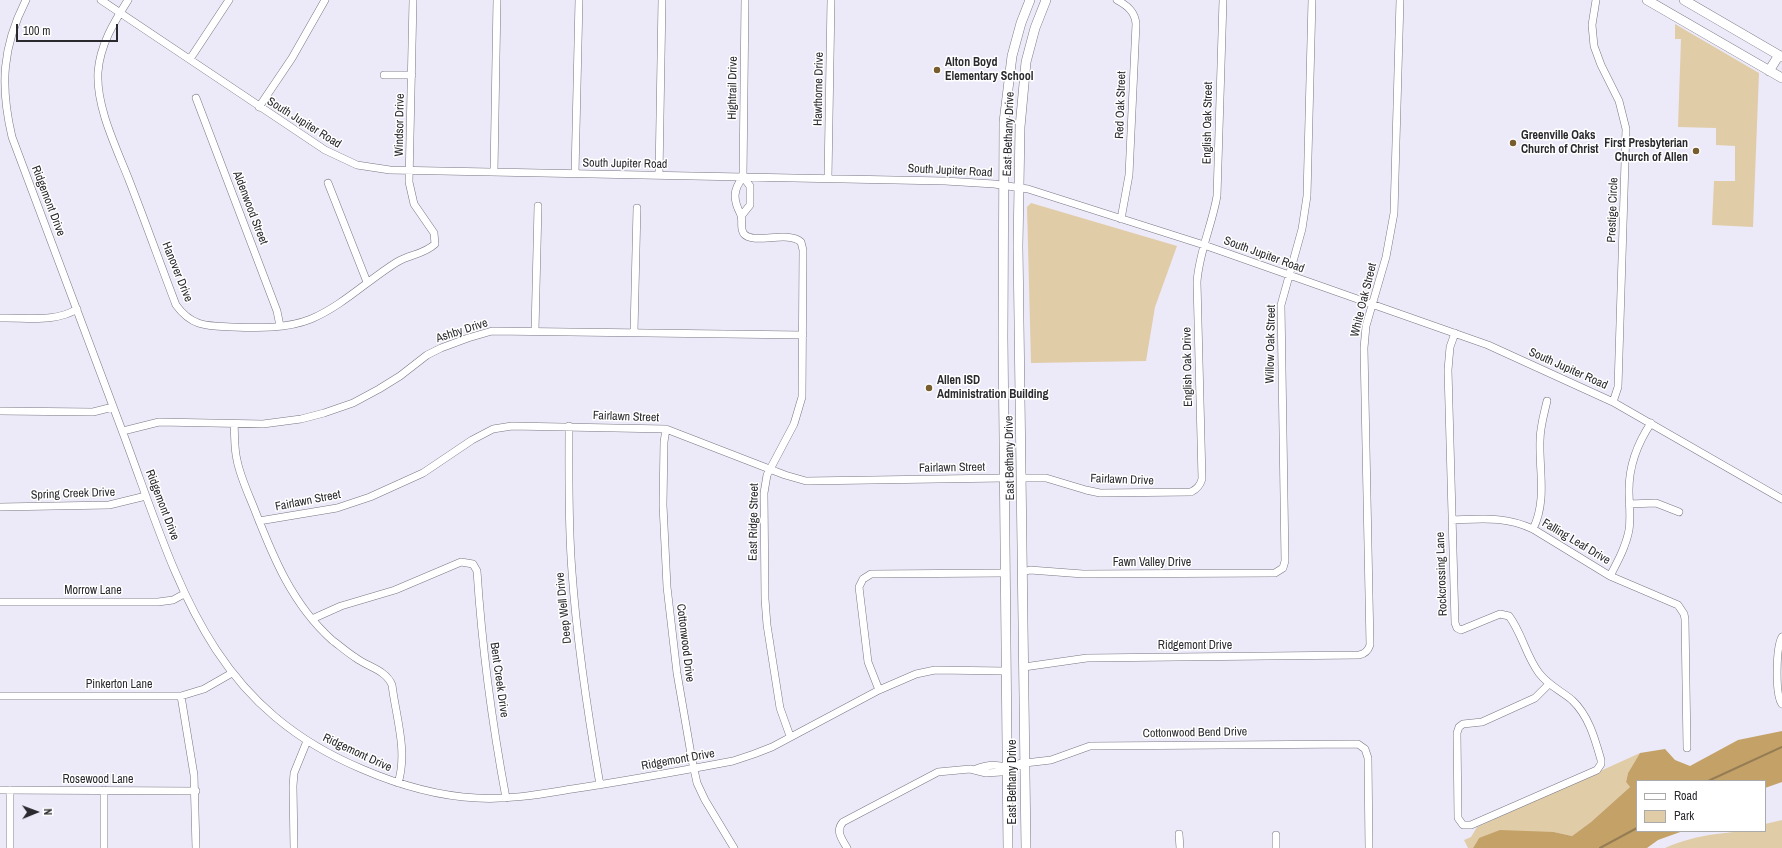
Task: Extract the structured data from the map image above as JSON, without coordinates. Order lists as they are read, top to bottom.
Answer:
{
  "streets": {
    "main road": ["East Bethany Drive"],
    "street": [
      "Hightrail Drive",
      "Hawthorne Drive",
      "Red Oak Street",
      "South Jupiter Road",
      "English Oak Street",
      "Windsor Drive",
      "Ridgemont Drive",
      "Aldenwood Street",
      "Prestige Circle",
      "Hanover Drive",
      "White Oak Street",
      "Ashby Drive",
      "Willow Oak Street",
      "English Oak Drive",
      "Fairlawn Street",
      "Fairlawn Drive",
      "Spring Creek Drive",
      "East Ridge Street",
      "Falling Leaf Drive",
      "Fawn Valley Drive",
      "Rockcrossing Lane",
      "Morrow Lane",
      "Deep Well Drive",
      "Cottonwood Drive",
      "Bent Creek Drive",
      "Pinkerton Lane",
      "Cottonwood Bend Drive",
      "Rosewood Lane"
    ]
  },
  "crossings": [
    ["Hightrail Drive", "South Jupiter Road"],
    ["Hightrail Drive", "East Ridge Street"],
    ["Hawthorne Drive", "South Jupiter Road"],
    ["Red Oak Street", "South Jupiter Road"],
    ["South Jupiter Road", "English Oak Street"],
    ["South Jupiter Road", "Windsor Drive"],
    ["South Jupiter Road", "East Bethany Drive"],
    ["South Jupiter Road", "Prestige Circle"],
    ["South Jupiter Road", "Hanover Drive"],
    ["South Jupiter Road", "White Oak Street"],
    ["South Jupiter Road", "Willow Oak Street"],
    ["South Jupiter Road", "English Oak Drive"],
    ["South Jupiter Road", "Rockcrossing Lane"],
    ["English Oak Street", "English Oak Drive"],
    ["Windsor Drive", "Hanover Drive"],
    ["East Bethany Drive", "Ridgemont Drive"],
    ["East Bethany Drive", "Fairlawn Street"],
    ["East Bethany Drive", "Fairlawn Drive"],
    ["East Bethany Drive", "Fawn Valley Drive"],
    ["East Bethany Drive", "Cottonwood Bend Drive"],
    ["Ridgemont Drive", "White Oak Street"],
    ["Ridgemont Drive", "Ashby Drive"],
    ["Ridgemont Drive", "Spring Creek Drive"],
    ["Ridgemont Drive", "East Ridge Street"],
    ["Ridgemont Drive", "Morrow Lane"],
    ["Ridgemont Drive", "Deep Well Drive"],
    ["Ridgemont Drive", "Cottonwood Drive"],
    ["Ridgemont Drive", "Bent Creek Drive"],
    ["Ridgemont Drive", "Pinkerton Lane"],
    ["Aldenwood Street", "Hanover Drive"],
    ["Ashby Drive", "East Ridge Street"],
    ["Willow Oak Street", "Fawn Valley Drive"],
    ["English Oak Drive", "Fairlawn Drive"],
    ["Fairlawn Street", "East Ridge Street"],
    ["Fairlawn Street", "Deep Well Drive"],
    ["Fairlawn Street", "Cottonwood Drive"],
    ["Falling Leaf Drive", "Rockcrossing Lane"]
  ],
  "places": [
    "Alton Boyd Elementary School",
    "Greenville Oaks Church of Christ",
    "First Presbyterian Church of Allen",
    "Allen ISD Administration Building"
  ],
  "legend": ["Road", "Park"],
  "scale_bar": "100 m",
  "north": "right"
}
